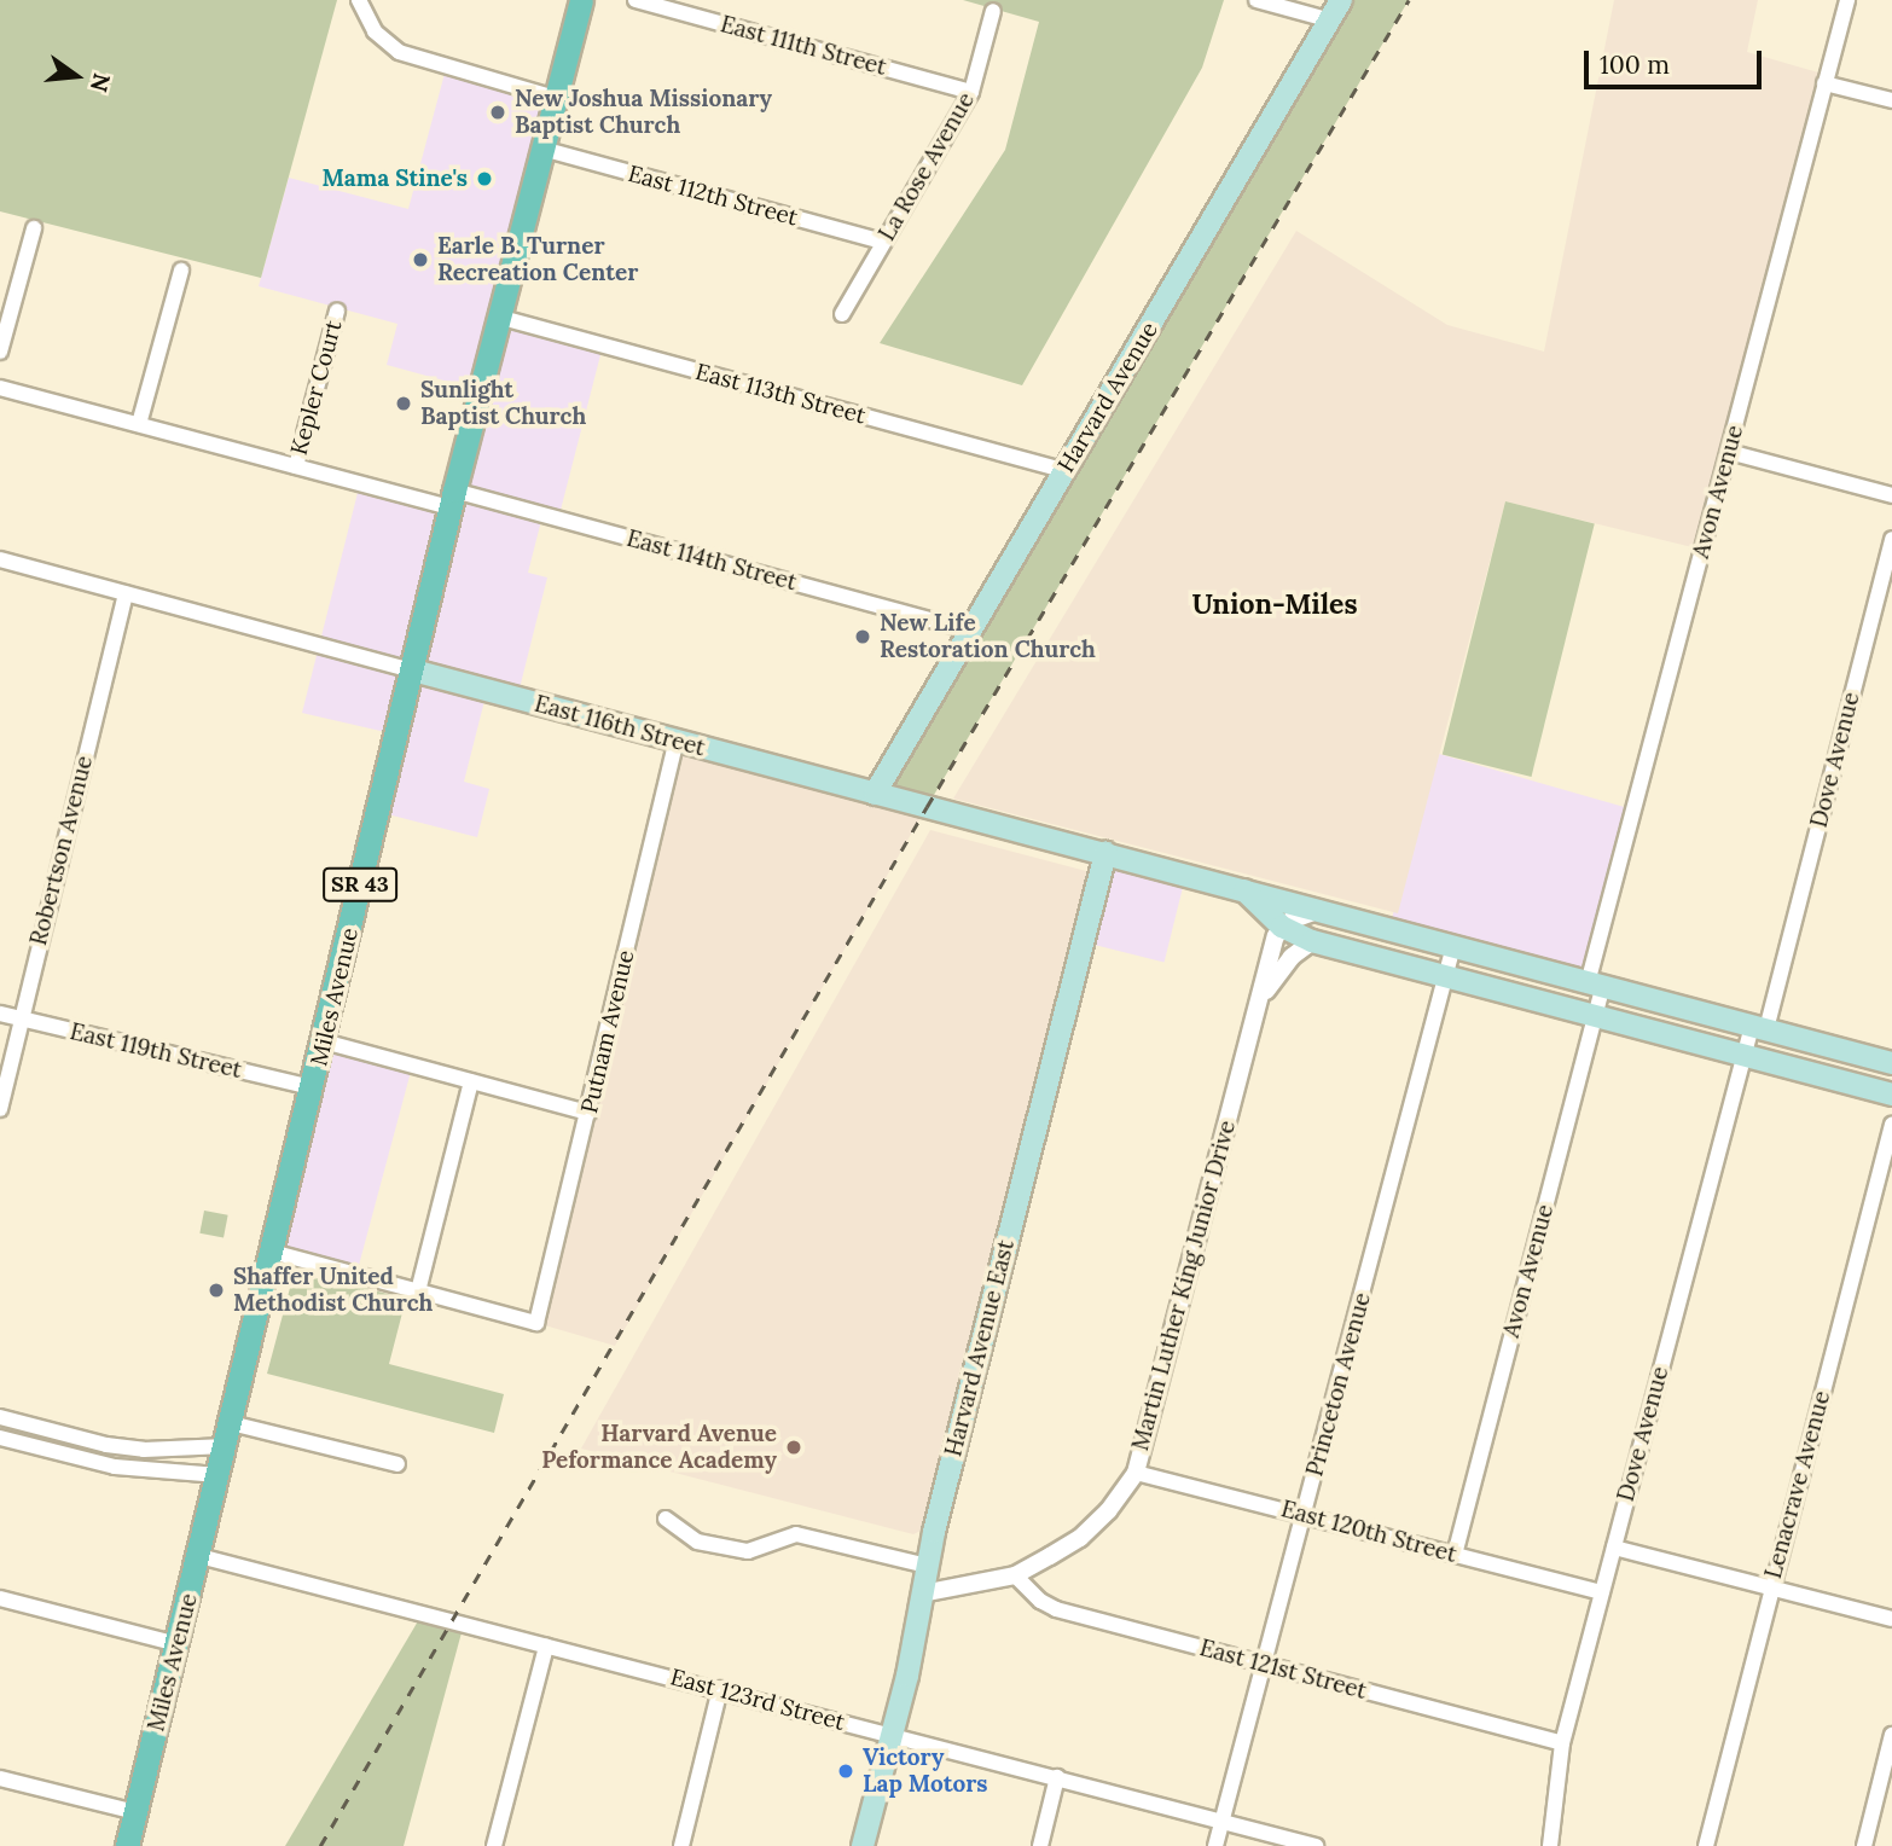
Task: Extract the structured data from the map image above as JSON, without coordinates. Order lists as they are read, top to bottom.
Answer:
{
  "streets": {
    "main road": [
      "Harvard Avenue",
      "East 116th Street",
      "SR 43",
      "Miles Avenue",
      "Harvard Avenue East"
    ],
    "street": [
      "East 111th Street",
      "La Rose Avenue",
      "East 112th Street",
      "Kepler Court",
      "East 113th Street",
      "Avon Avenue",
      "East 114th Street",
      "Dove Avenue",
      "Robertson Avenue",
      "Putnam Avenue",
      "East 119th Street",
      "Martin Luther King Junior Drive",
      "Princeton Avenue",
      "Lenacrave Avenue",
      "East 120th Street",
      "East 121st Street",
      "East 123rd Street"
    ]
  },
  "crossings": [
    ["East 111th Street", "La Rose Avenue"],
    ["La Rose Avenue", "East 112th Street"],
    ["East 112th Street", "Miles Avenue"],
    ["Kepler Court", "East 114th Street"],
    ["East 113th Street", "Harvard Avenue"],
    ["East 113th Street", "Miles Avenue"],
    ["Harvard Avenue", "East 114th Street"],
    ["Harvard Avenue", "East 116th Street"],
    ["Avon Avenue", "East 120th Street"],
    ["East 114th Street", "Miles Avenue"],
    ["East 116th Street", "Robertson Avenue"],
    ["East 116th Street", "Miles Avenue"],
    ["East 116th Street", "Putnam Avenue"],
    ["East 116th Street", "Martin Luther King Junior Drive"],
    ["East 116th Street", "Harvard Avenue East"],
    ["Dove Avenue", "East 120th Street"],
    ["Dove Avenue", "East 121st Street"],
    ["Robertson Avenue", "East 119th Street"],
    ["Miles Avenue", "East 119th Street"],
    ["Miles Avenue", "East 123rd Street"],
    ["Martin Luther King Junior Drive", "Harvard Avenue East"],
    ["Martin Luther King Junior Drive", "East 120th Street"],
    ["Martin Luther King Junior Drive", "East 121st Street"],
    ["Harvard Avenue East", "East 123rd Street"],
    ["Princeton Avenue", "East 120th Street"],
    ["Princeton Avenue", "East 121st Street"],
    ["Princeton Avenue", "East 123rd Street"]
  ],
  "districts": ["Union-Miles"],
  "places": [
    "New Joshua Missionary Baptist Church",
    "Mama Stine's",
    "Earle B. Turner Recreation Center",
    "Sunlight Baptist Church",
    "New Life Restoration Church",
    "Shaffer United Methodist Church",
    "Harvard Avenue Peformance Academy",
    "Victory Lap Motors"
  ],
  "scale_bar": "100 m",
  "north": "right"
}
